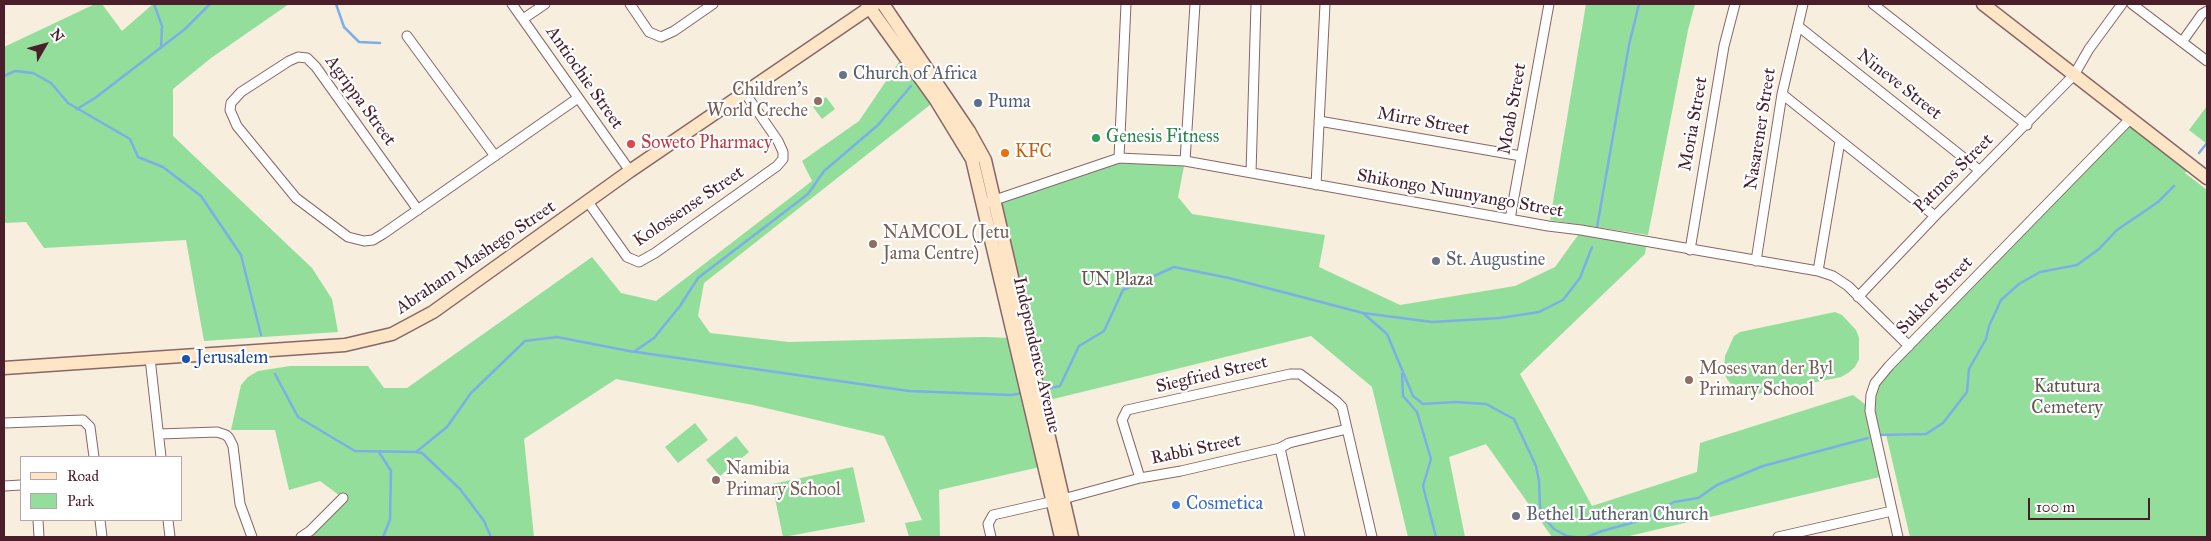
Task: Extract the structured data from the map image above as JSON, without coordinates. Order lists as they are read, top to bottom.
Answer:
{
  "streets": {
    "main road": ["Abraham Mashego Street", "Independence Avenue"],
    "street": [
      "Antiochie Street",
      "Nineve Street",
      "Agrippa Street",
      "Moab Street",
      "Mirre Street",
      "Moria Street",
      "Nasarener Street",
      "Patmos Street",
      "Shikongo Nuunyango Street",
      "Kolossense Street",
      "Sukkot Street",
      "Siegfried Street",
      "Rabbi Street"
    ]
  },
  "crossings": [
    ["Antiochie Street", "Agrippa Street"],
    ["Antiochie Street", "Abraham Mashego Street"],
    ["Nineve Street", "Nasarener Street"],
    ["Nineve Street", "Patmos Street"],
    ["Moab Street", "Mirre Street"],
    ["Moab Street", "Shikongo Nuunyango Street"],
    ["Moria Street", "Shikongo Nuunyango Street"],
    ["Nasarener Street", "Shikongo Nuunyango Street"],
    ["Patmos Street", "Shikongo Nuunyango Street"],
    ["Shikongo Nuunyango Street", "Sukkot Street"],
    ["Shikongo Nuunyango Street", "Independence Avenue"],
    ["Kolossense Street", "Abraham Mashego Street"],
    ["Abraham Mashego Street", "Independence Avenue"],
    ["Independence Avenue", "Rabbi Street"],
    ["Siegfried Street", "Rabbi Street"]
  ],
  "parks": ["UN Plaza", "Katutura Cemetery"],
  "places": [
    "Church of Africa",
    "Children's World Creche",
    "Puma",
    "Genesis Fitness",
    "Soweto Pharmacy",
    "KFC",
    "NAMCOL (Jetu Jama Centre)",
    "St. Augustine",
    "Jerusalem",
    "Moses van der Byl Primary School",
    "Namibia Primary School",
    "Cosmetica",
    "Bethel Lutheran Church"
  ],
  "legend": ["Road", "Park"],
  "scale_bar": "100 m",
  "north": "top right"
}
